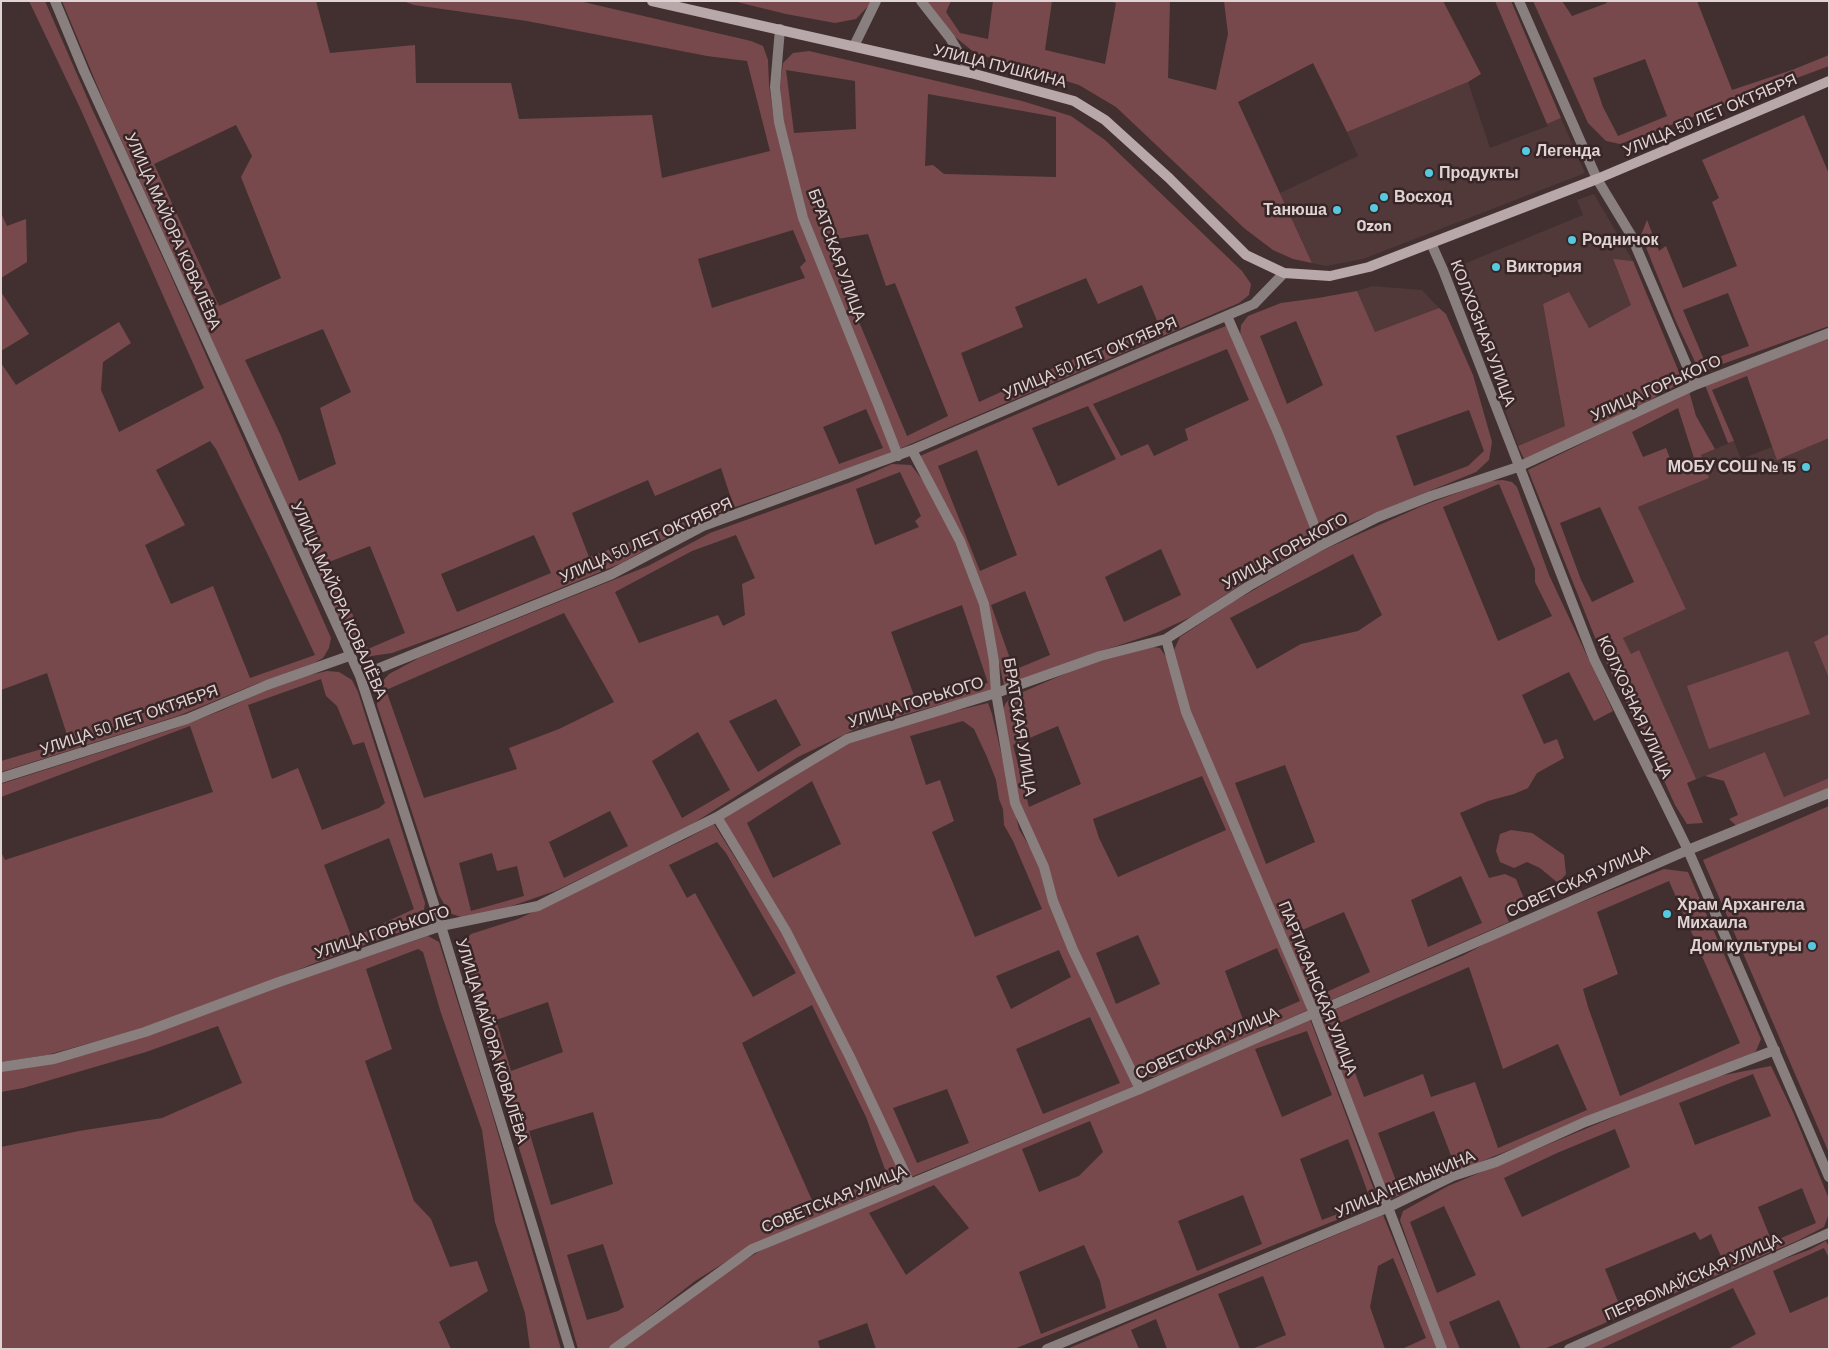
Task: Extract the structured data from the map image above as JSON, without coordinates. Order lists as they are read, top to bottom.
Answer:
{
  "streets": {
    "main road": ["УЛИЦА ПУШКИНА", "УЛИЦА 50 ЛЕТ ОКТЯБРЯ"],
    "street": [
      "УЛИЦА МАЙОРА КОВАЛЁВА",
      "БРАТСКАЯ УЛИЦА",
      "КОЛХОЗНАЯ УЛИЦА",
      "УЛИЦА ГОРЬКОГО",
      "СОВЕТСКАЯ УЛИЦА",
      "ПАРТИЗАНСКАЯ УЛИЦА",
      "УЛИЦА НЕМЫКИНА",
      "ПЕРВОМАЙСКАЯ УЛИЦА"
    ]
  },
  "crossings": [
    ["УЛИЦА ПУШКИНА", "УЛИЦА 50 ЛЕТ ОКТЯБРЯ"],
    ["УЛИЦА ПУШКИНА", "БРАТСКАЯ УЛИЦА"],
    ["УЛИЦА 50 ЛЕТ ОКТЯБРЯ", "УЛИЦА МАЙОРА КОВАЛЁВА"],
    ["УЛИЦА 50 ЛЕТ ОКТЯБРЯ", "БРАТСКАЯ УЛИЦА"],
    ["УЛИЦА 50 ЛЕТ ОКТЯБРЯ", "КОЛХОЗНАЯ УЛИЦА"],
    ["УЛИЦА МАЙОРА КОВАЛЁВА", "УЛИЦА ГОРЬКОГО"],
    ["БРАТСКАЯ УЛИЦА", "УЛИЦА ГОРЬКОГО"],
    ["БРАТСКАЯ УЛИЦА", "СОВЕТСКАЯ УЛИЦА"],
    ["КОЛХОЗНАЯ УЛИЦА", "УЛИЦА ГОРЬКОГО"],
    ["КОЛХОЗНАЯ УЛИЦА", "СОВЕТСКАЯ УЛИЦА"],
    ["КОЛХОЗНАЯ УЛИЦА", "УЛИЦА НЕМЫКИНА"],
    ["УЛИЦА ГОРЬКОГО", "ПАРТИЗАНСКАЯ УЛИЦА"],
    ["СОВЕТСКАЯ УЛИЦА", "ПАРТИЗАНСКАЯ УЛИЦА"],
    ["ПАРТИЗАНСКАЯ УЛИЦА", "УЛИЦА НЕМЫКИНА"]
  ],
  "places": [
    "Легенда",
    "Продукты",
    "Восход",
    "Ozon",
    "Танюша",
    "Родничок",
    "Виктория",
    "МОБУ СОШ № 15",
    "Храм Архангела Михаила",
    "Дом культуры"
  ]
}
